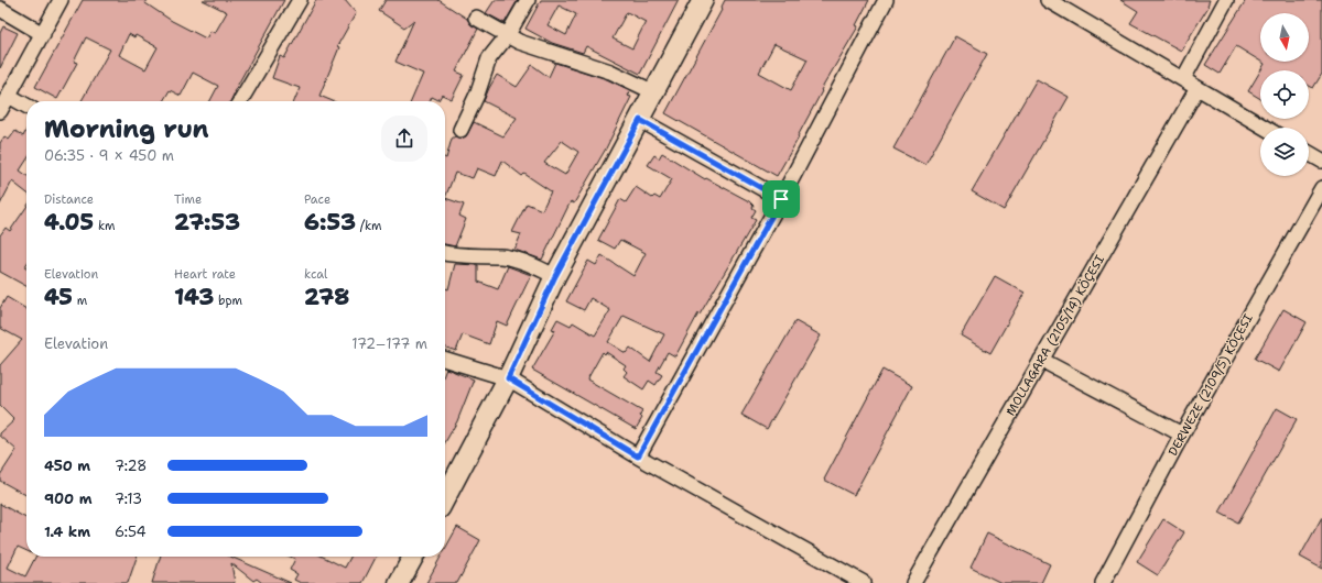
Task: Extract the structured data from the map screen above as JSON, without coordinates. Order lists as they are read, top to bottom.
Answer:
{
  "streets": {
    "street": ["MOLLAGARA (2105/14) KÖÇESI", "DERWEZE (2109/5) KÖÇESI"]
  },
  "north": "bottom",
  "page": {
    "heading": ["Morning run", "06:35 · 9 × 450 m"],
    "stats": [
      ["Distance", "4.05 km"],
      ["Time", "27:53"],
      ["Pace", "6:53 /km"],
      ["Elevation", "45 m"],
      ["Heart rate", "143 bpm"],
      ["kcal", "278"]
    ],
    "chart": ["Elevation", "172–177 m"],
    "list": [
      {
        "name": "450 m",
        "note": "7:28"
      },
      {
        "name": "900 m",
        "note": "7:13"
      },
      {
        "name": "1.4 km",
        "note": "6:54"
      }
    ]
  }
}
